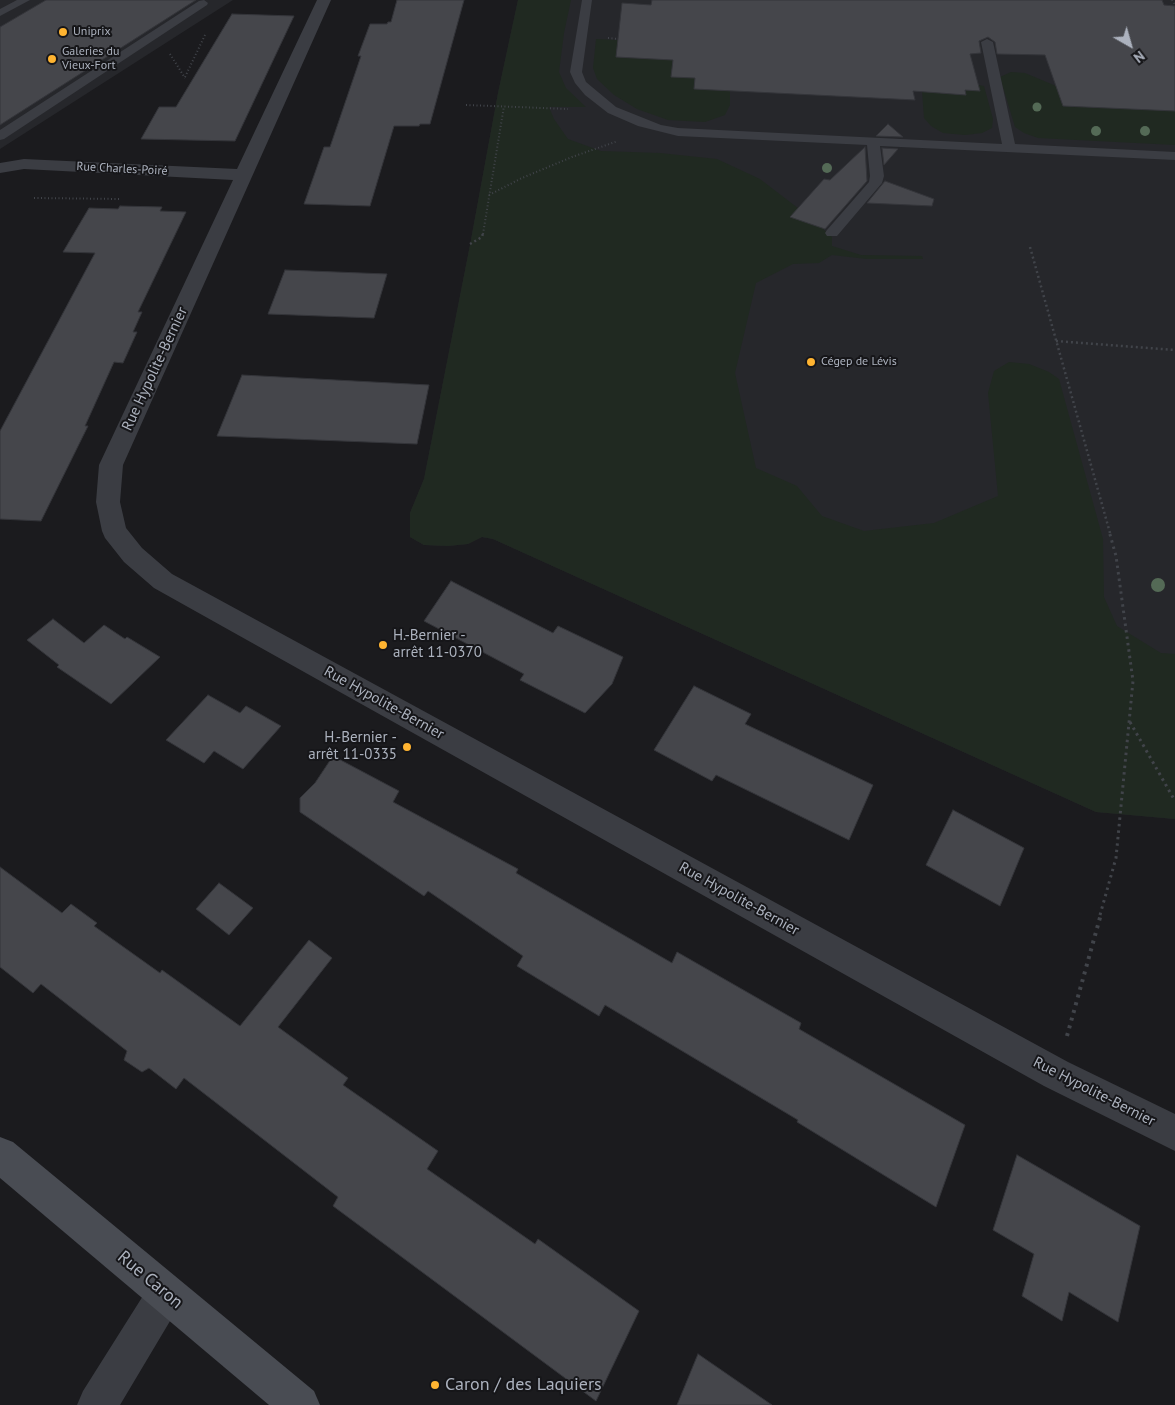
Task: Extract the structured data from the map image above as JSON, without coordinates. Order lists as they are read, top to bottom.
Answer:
{
  "streets": {
    "street": ["Rue Charles-Poiré", "Rue Hypolite-Bernier", "Rue Caron"]
  },
  "crossings": [
    ["Rue Charles-Poiré", "Rue Hypolite-Bernier"]
  ],
  "places": [
    "Uniprix",
    "Galeries du Vieux-Fort",
    "Cégep de Lévis",
    "H.-Bernier - arrêt 11-0370",
    "H.-Bernier - arrêt 11-0335",
    "Caron / des Laquiers"
  ],
  "north": "bottom right"
}
